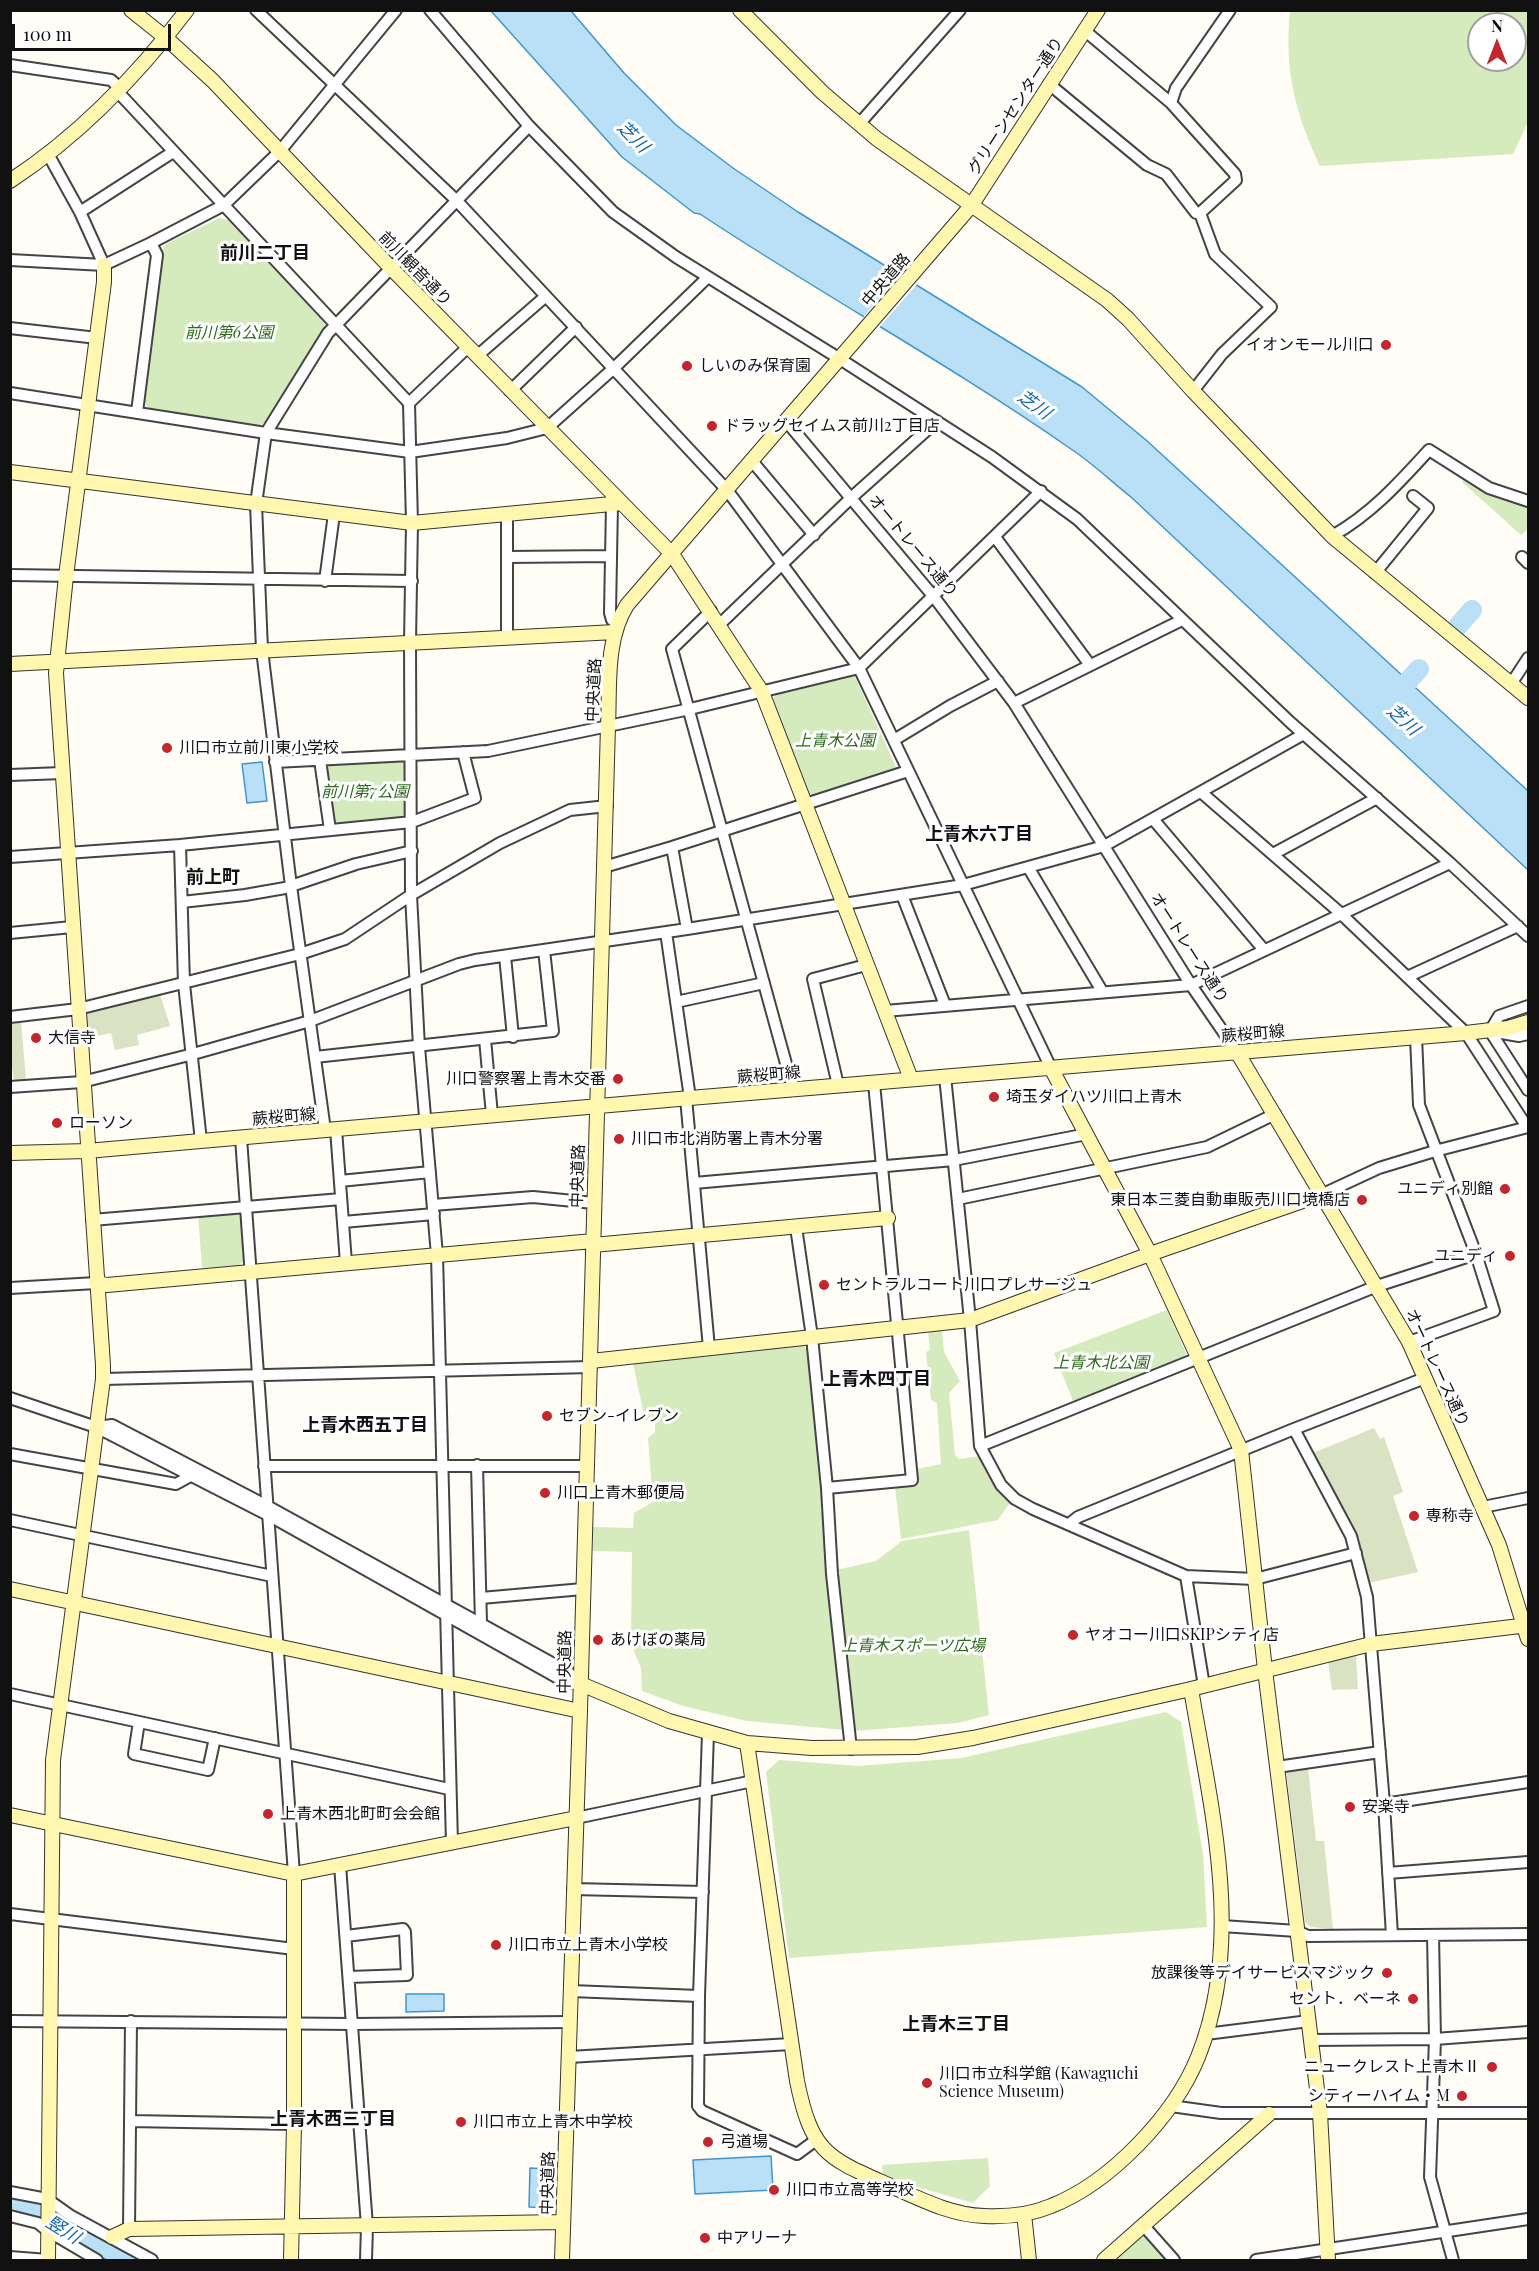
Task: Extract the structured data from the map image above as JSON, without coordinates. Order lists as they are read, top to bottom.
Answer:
{
  "streets": {
    "street": [
      "グリーンセンター通り",
      "前川観音通り",
      "中央道路",
      "オートレース通り",
      "蕨桜町線"
    ]
  },
  "crossings": [
    ["グリーンセンター通り", "中央道路"],
    ["前川観音通り", "中央道路"],
    ["前川観音通り", "蕨桜町線"],
    ["中央道路", "オートレース通り"],
    ["中央道路", "蕨桜町線"],
    ["オートレース通り", "蕨桜町線"]
  ],
  "districts": [
    "前川二丁目",
    "上青木六丁目",
    "前上町",
    "上青木四丁目",
    "上青木西五丁目",
    "上青木三丁目",
    "上青木西三丁目"
  ],
  "water": ["芝川", "竪川"],
  "parks": [
    "前川第6公園",
    "上青木公園",
    "前川第7公園",
    "上青木北公園",
    "上青木スポーツ広場"
  ],
  "places": [
    "イオンモール川口",
    "しいのみ保育園",
    "ドラッグセイムス前川2丁目店",
    "川口市立前川東小学校",
    "大信寺",
    "川口警察署上青木交番",
    "埼玉ダイハツ川口上青木",
    "ローソン",
    "川口市北消防署上青木分署",
    "ユニディ別館",
    "東日本三菱自動車販売川口境橋店",
    "ユニディ",
    "セントラルコート川口プレサージュ",
    "セブン-イレブン",
    "川口上青木郵便局",
    "専称寺",
    "ヤオコー川口SKIPシティ店",
    "あけぼの薬局",
    "安楽寺",
    "上青木西北町町会会館",
    "川口市立上青木小学校",
    "放課後等デイサービスマジック",
    "セント．ベーネ",
    "ニュークレスト上青木Ⅱ",
    "川口市立科学館 (Kawaguchi Science Museum)",
    "シティーハイム・M",
    "川口市立上青木中学校",
    "弓道場",
    "川口市立高等学校",
    "中アリーナ"
  ],
  "scale_bar": "100 m",
  "north": "top"
}
